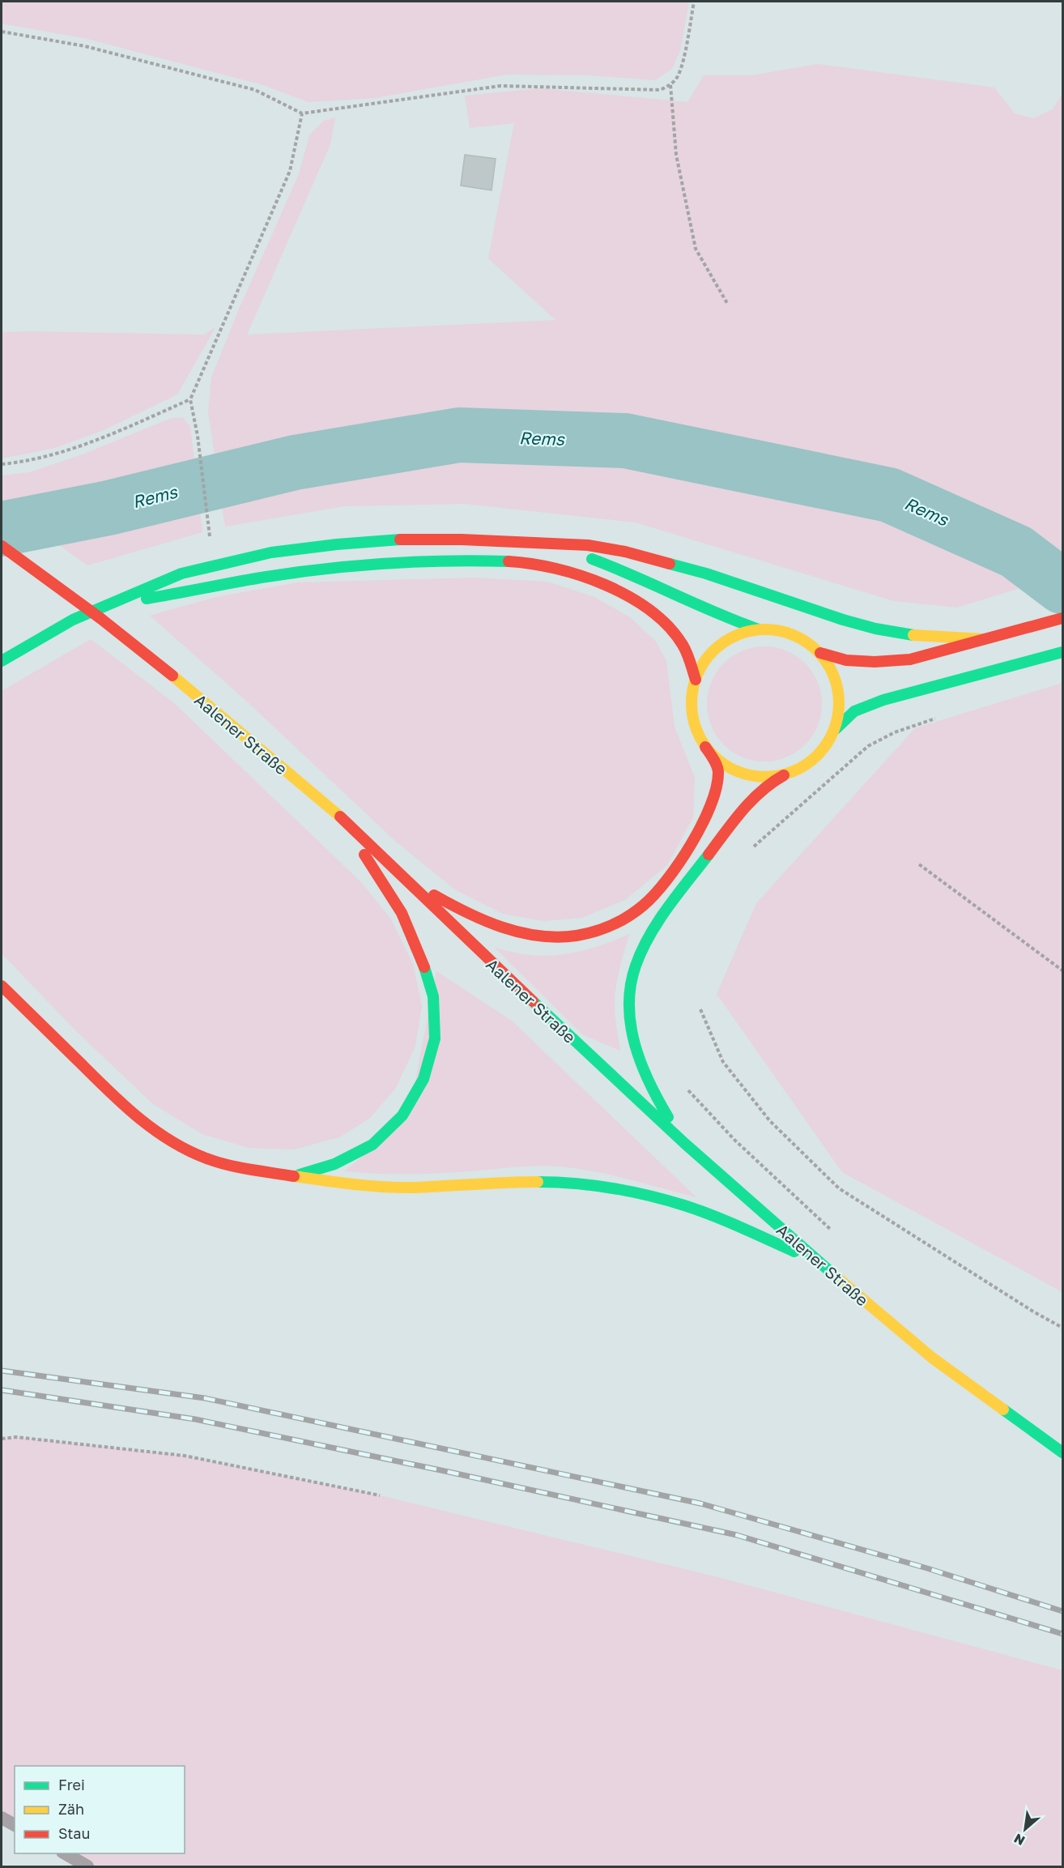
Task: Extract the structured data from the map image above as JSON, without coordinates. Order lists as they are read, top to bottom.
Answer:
{
  "streets": {
    "main road": ["Aalener Straße"]
  },
  "water": ["Rems"],
  "legend": ["Frei", "Zäh", "Stau"],
  "north": "bottom left"
}
